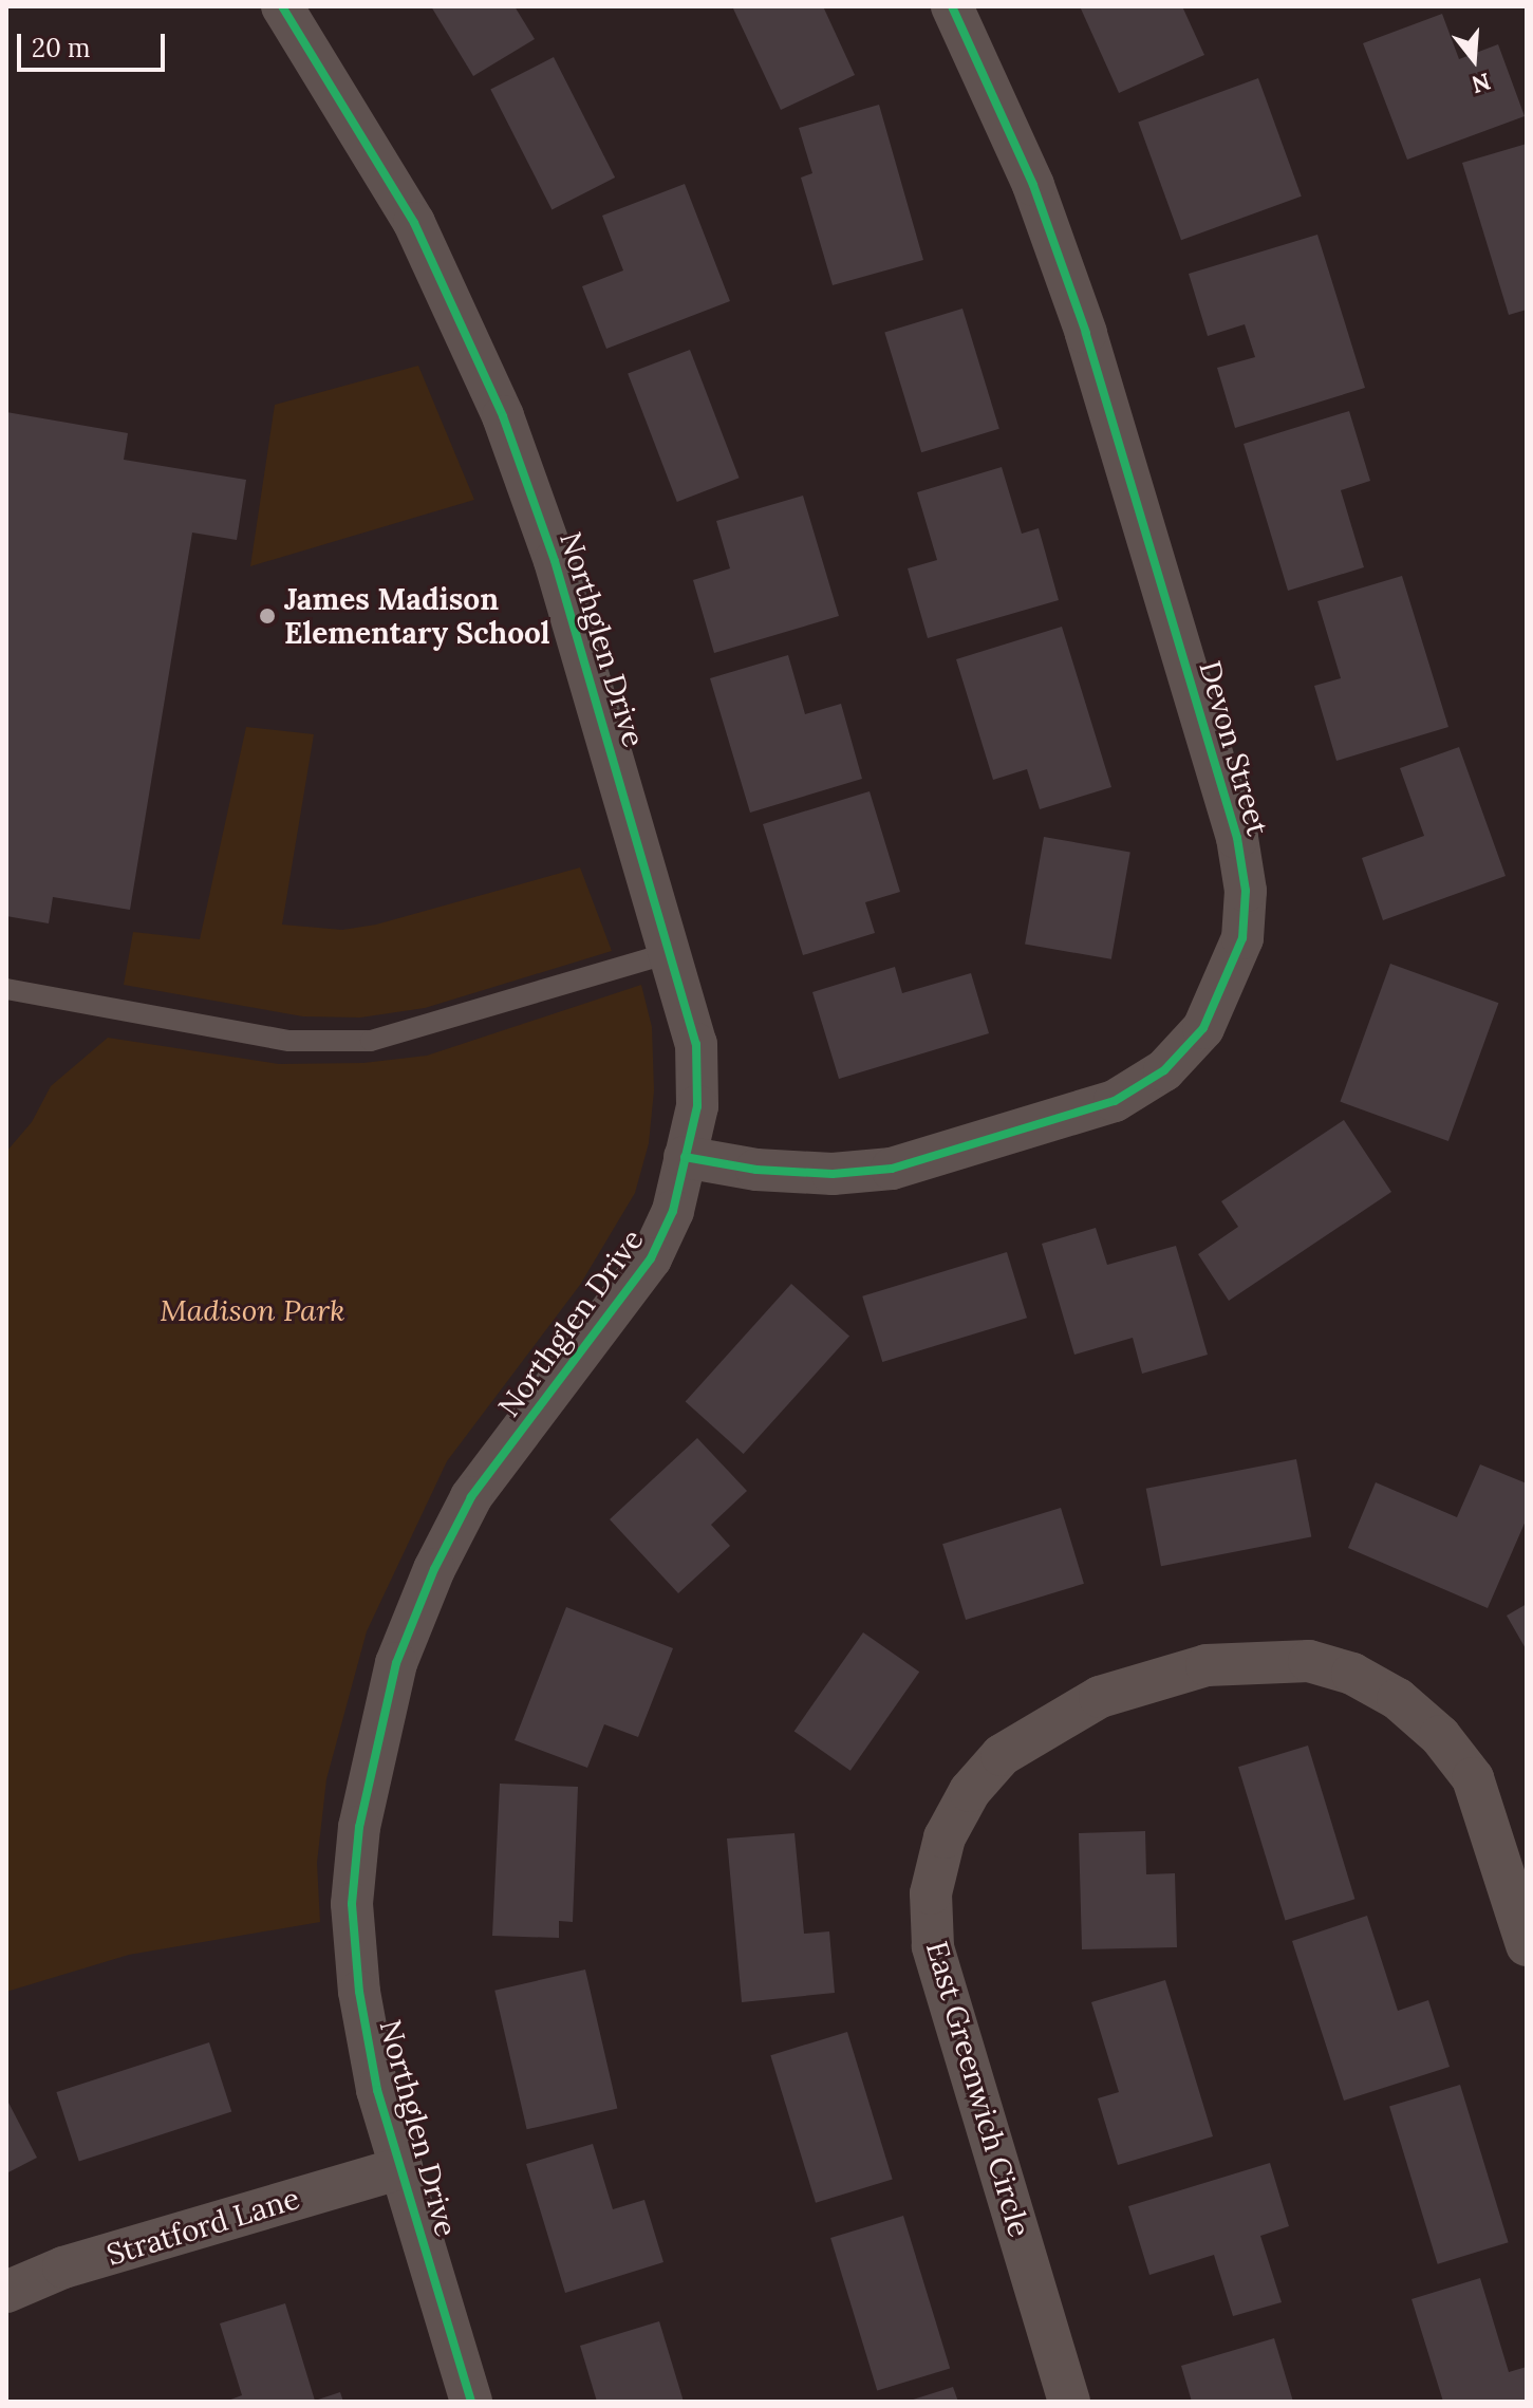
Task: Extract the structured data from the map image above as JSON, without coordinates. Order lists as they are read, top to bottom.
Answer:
{
  "streets": {
    "street": [
      "Northglen Drive",
      "Devon Street",
      "East Greenwich Circle",
      "Stratford Lane"
    ]
  },
  "crossings": [
    ["Northglen Drive", "Devon Street"],
    ["Northglen Drive", "Stratford Lane"]
  ],
  "parks": ["Madison Park"],
  "places": ["James Madison Elementary School"],
  "scale_bar": "20 m",
  "north": "bottom"
}
